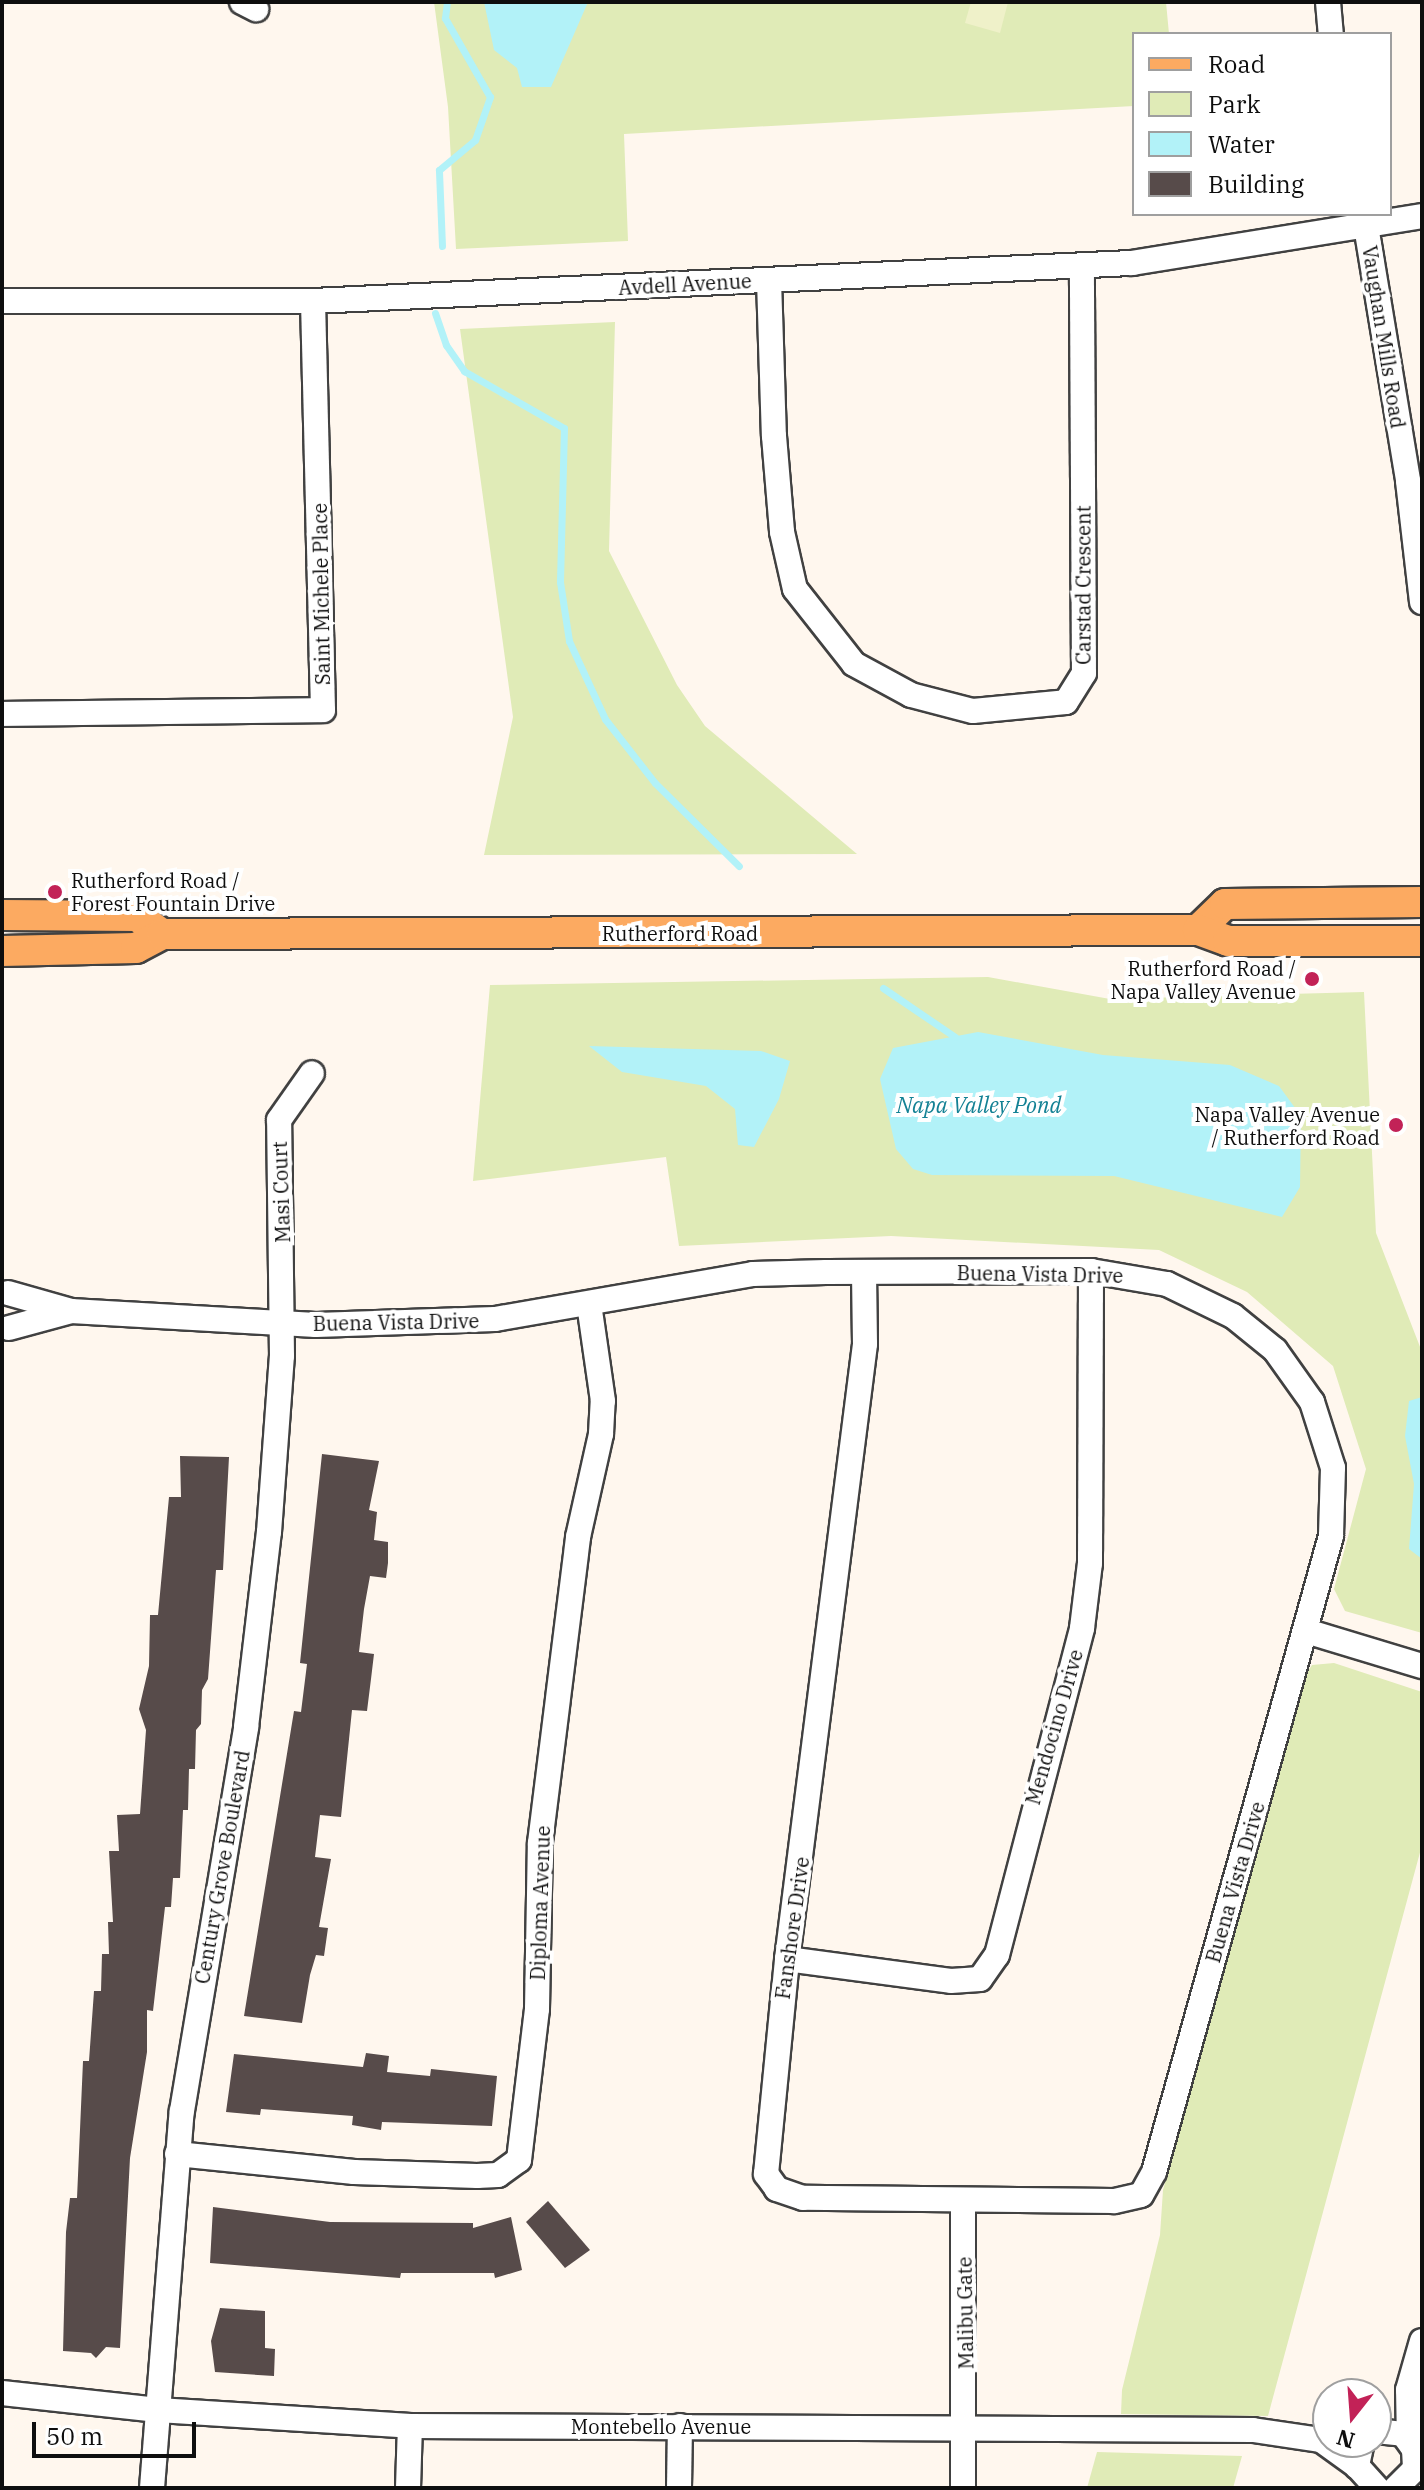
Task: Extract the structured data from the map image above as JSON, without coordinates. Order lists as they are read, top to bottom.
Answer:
{
  "streets": {
    "main road": ["Rutherford Road"],
    "street": [
      "Avdell Avenue",
      "Vaughan Mills Road",
      "Carstad Crescent",
      "Saint Michele Place",
      "Masi Court",
      "Buena Vista Drive",
      "Mendocino Drive",
      "Century Grove Boulevard",
      "Diploma Avenue",
      "Fanshore Drive",
      "Malibu Gate",
      "Montebello Avenue"
    ]
  },
  "crossings": [
    ["Avdell Avenue", "Vaughan Mills Road"],
    ["Avdell Avenue", "Carstad Crescent"],
    ["Avdell Avenue", "Saint Michele Place"],
    ["Masi Court", "Buena Vista Drive"],
    ["Masi Court", "Century Grove Boulevard"],
    ["Buena Vista Drive", "Mendocino Drive"],
    ["Buena Vista Drive", "Century Grove Boulevard"],
    ["Buena Vista Drive", "Diploma Avenue"],
    ["Buena Vista Drive", "Fanshore Drive"],
    ["Mendocino Drive", "Fanshore Drive"],
    ["Century Grove Boulevard", "Diploma Avenue"],
    ["Century Grove Boulevard", "Montebello Avenue"],
    ["Fanshore Drive", "Malibu Gate"],
    ["Malibu Gate", "Montebello Avenue"]
  ],
  "water": ["Napa Valley Pond"],
  "places": ["Rutherford Road / Forest Fountain Drive", "Rutherford Road / Napa Valley Avenue", "Napa Valley Avenue / Rutherford Road"],
  "legend": [
    "Road",
    "Park",
    "Water",
    "Building"
  ],
  "scale_bar": "50 m",
  "north": "bottom"
}
